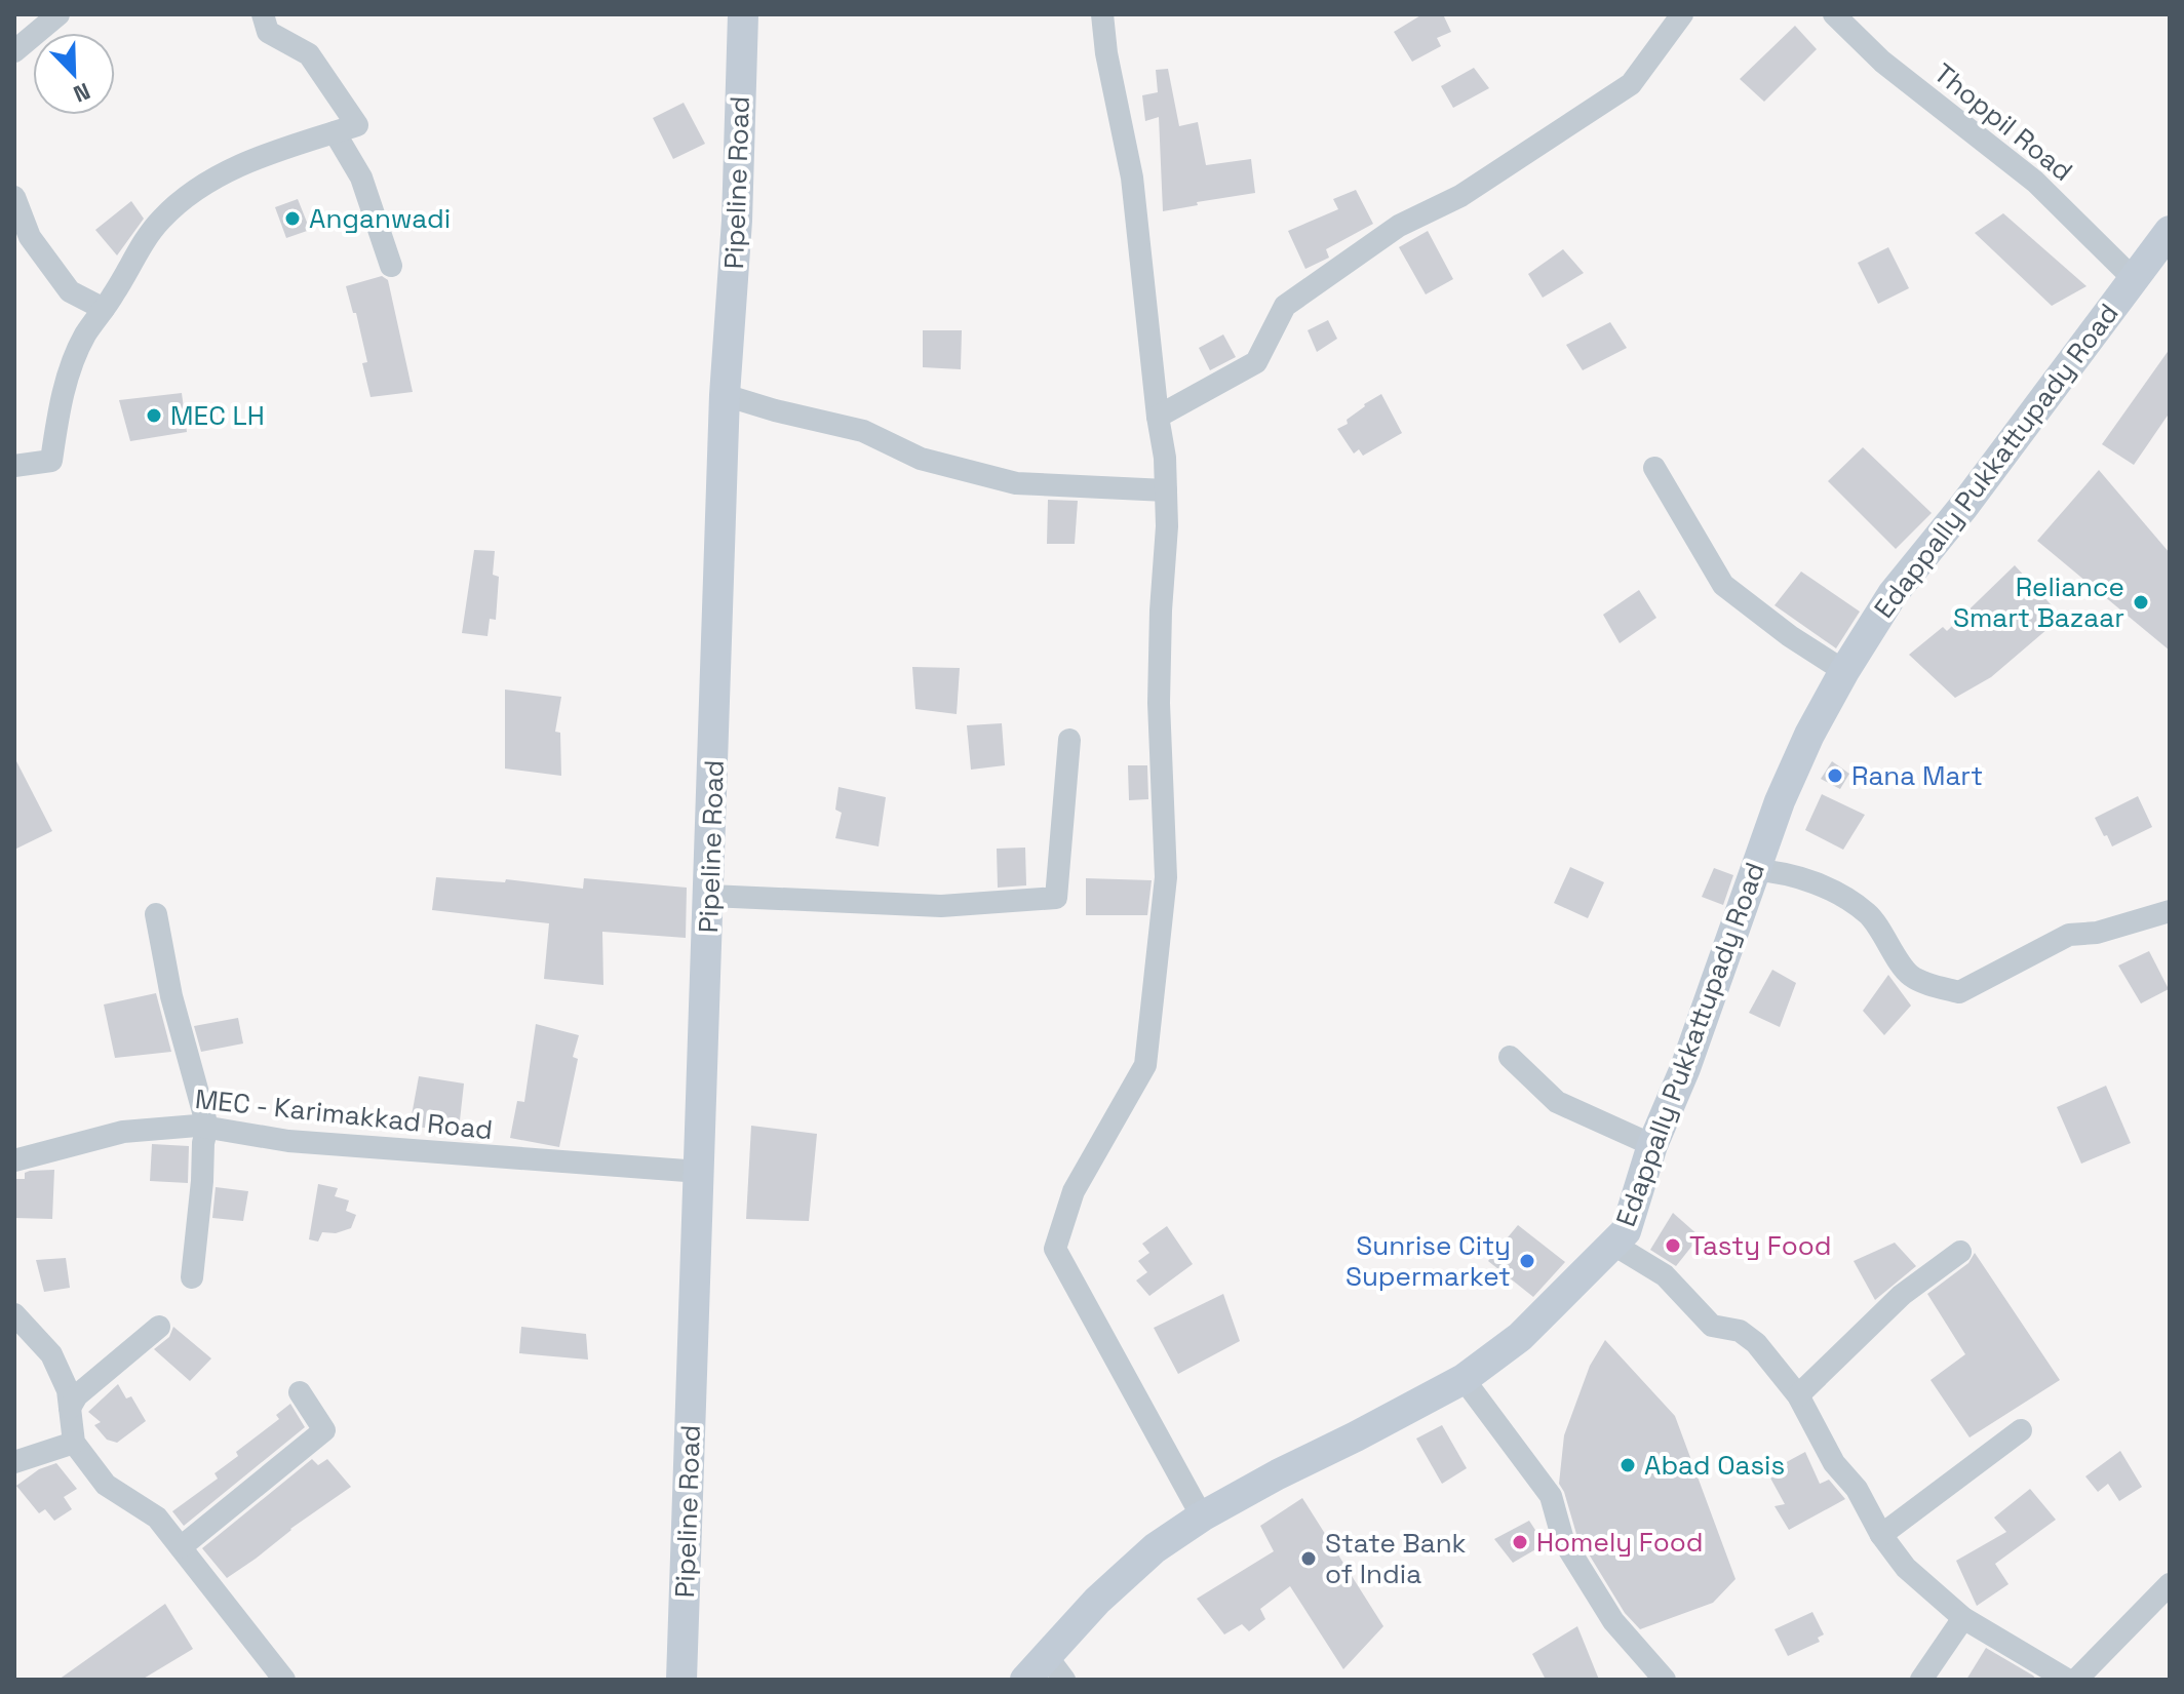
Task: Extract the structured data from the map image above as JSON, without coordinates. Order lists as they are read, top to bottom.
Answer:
{
  "streets": {
    "main road": ["Pipeline Road", "Edappally Pukkattupady Road"],
    "street": ["Thoppil Road", "MEC - Karimakkad Road"]
  },
  "crossings": [
    ["Thoppil Road", "Edappally Pukkattupady Road"],
    ["Pipeline Road", "MEC - Karimakkad Road"]
  ],
  "places": [
    "Anganwadi",
    "MEC LH",
    "Reliance Smart Bazaar",
    "Rana Mart",
    "Tasty Food",
    "Sunrise City Supermarket",
    "Abad Oasis",
    "Homely Food",
    "State Bank of India"
  ],
  "north": "bottom right"
}
